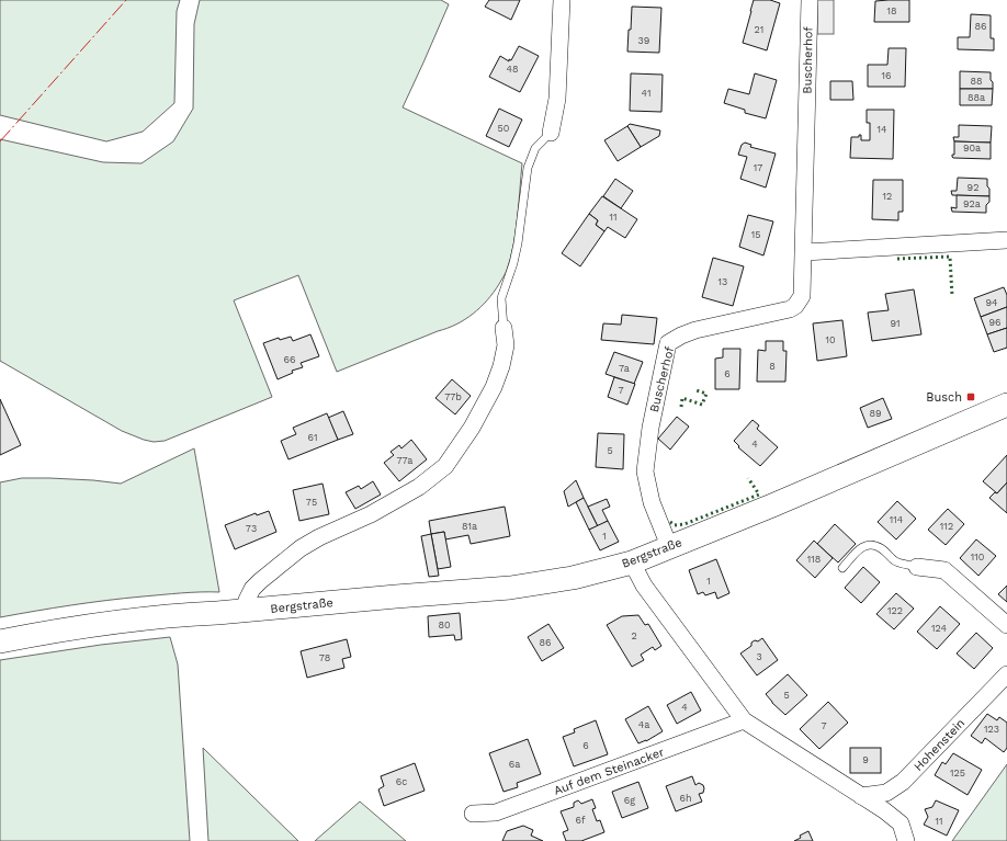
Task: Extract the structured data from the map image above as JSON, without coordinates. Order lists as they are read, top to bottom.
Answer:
{
  "streets": {
    "main road": ["Bergstraße"],
    "street": ["Buscherhof", "Hohenstein", "Auf dem Steinacker"]
  },
  "crossings": [
    ["Buscherhof", "Bergstraße"]
  ],
  "places": {
    "transit": ["Busch"]
  },
  "house_numbers": [
    "18",
    "86",
    "21",
    "39",
    "48",
    "16",
    "88",
    "41",
    "88a",
    "50",
    "14",
    "90a",
    "17",
    "92",
    "12",
    "92a",
    "11",
    "15",
    "13",
    "94",
    "96",
    "91",
    "10",
    "66",
    "8",
    "7a",
    "6",
    "7",
    "77b",
    "89",
    "61",
    "4",
    "5",
    "77a",
    "75",
    "114",
    "81a",
    "112",
    "73",
    "1",
    "110",
    "118",
    "1",
    "122",
    "80",
    "124",
    "2",
    "86",
    "3",
    "78",
    "5",
    "4",
    "4a",
    "7",
    "123",
    "6",
    "9",
    "6a",
    "125",
    "6c",
    "6h",
    "6g",
    "6f",
    "11"
  ]
}
